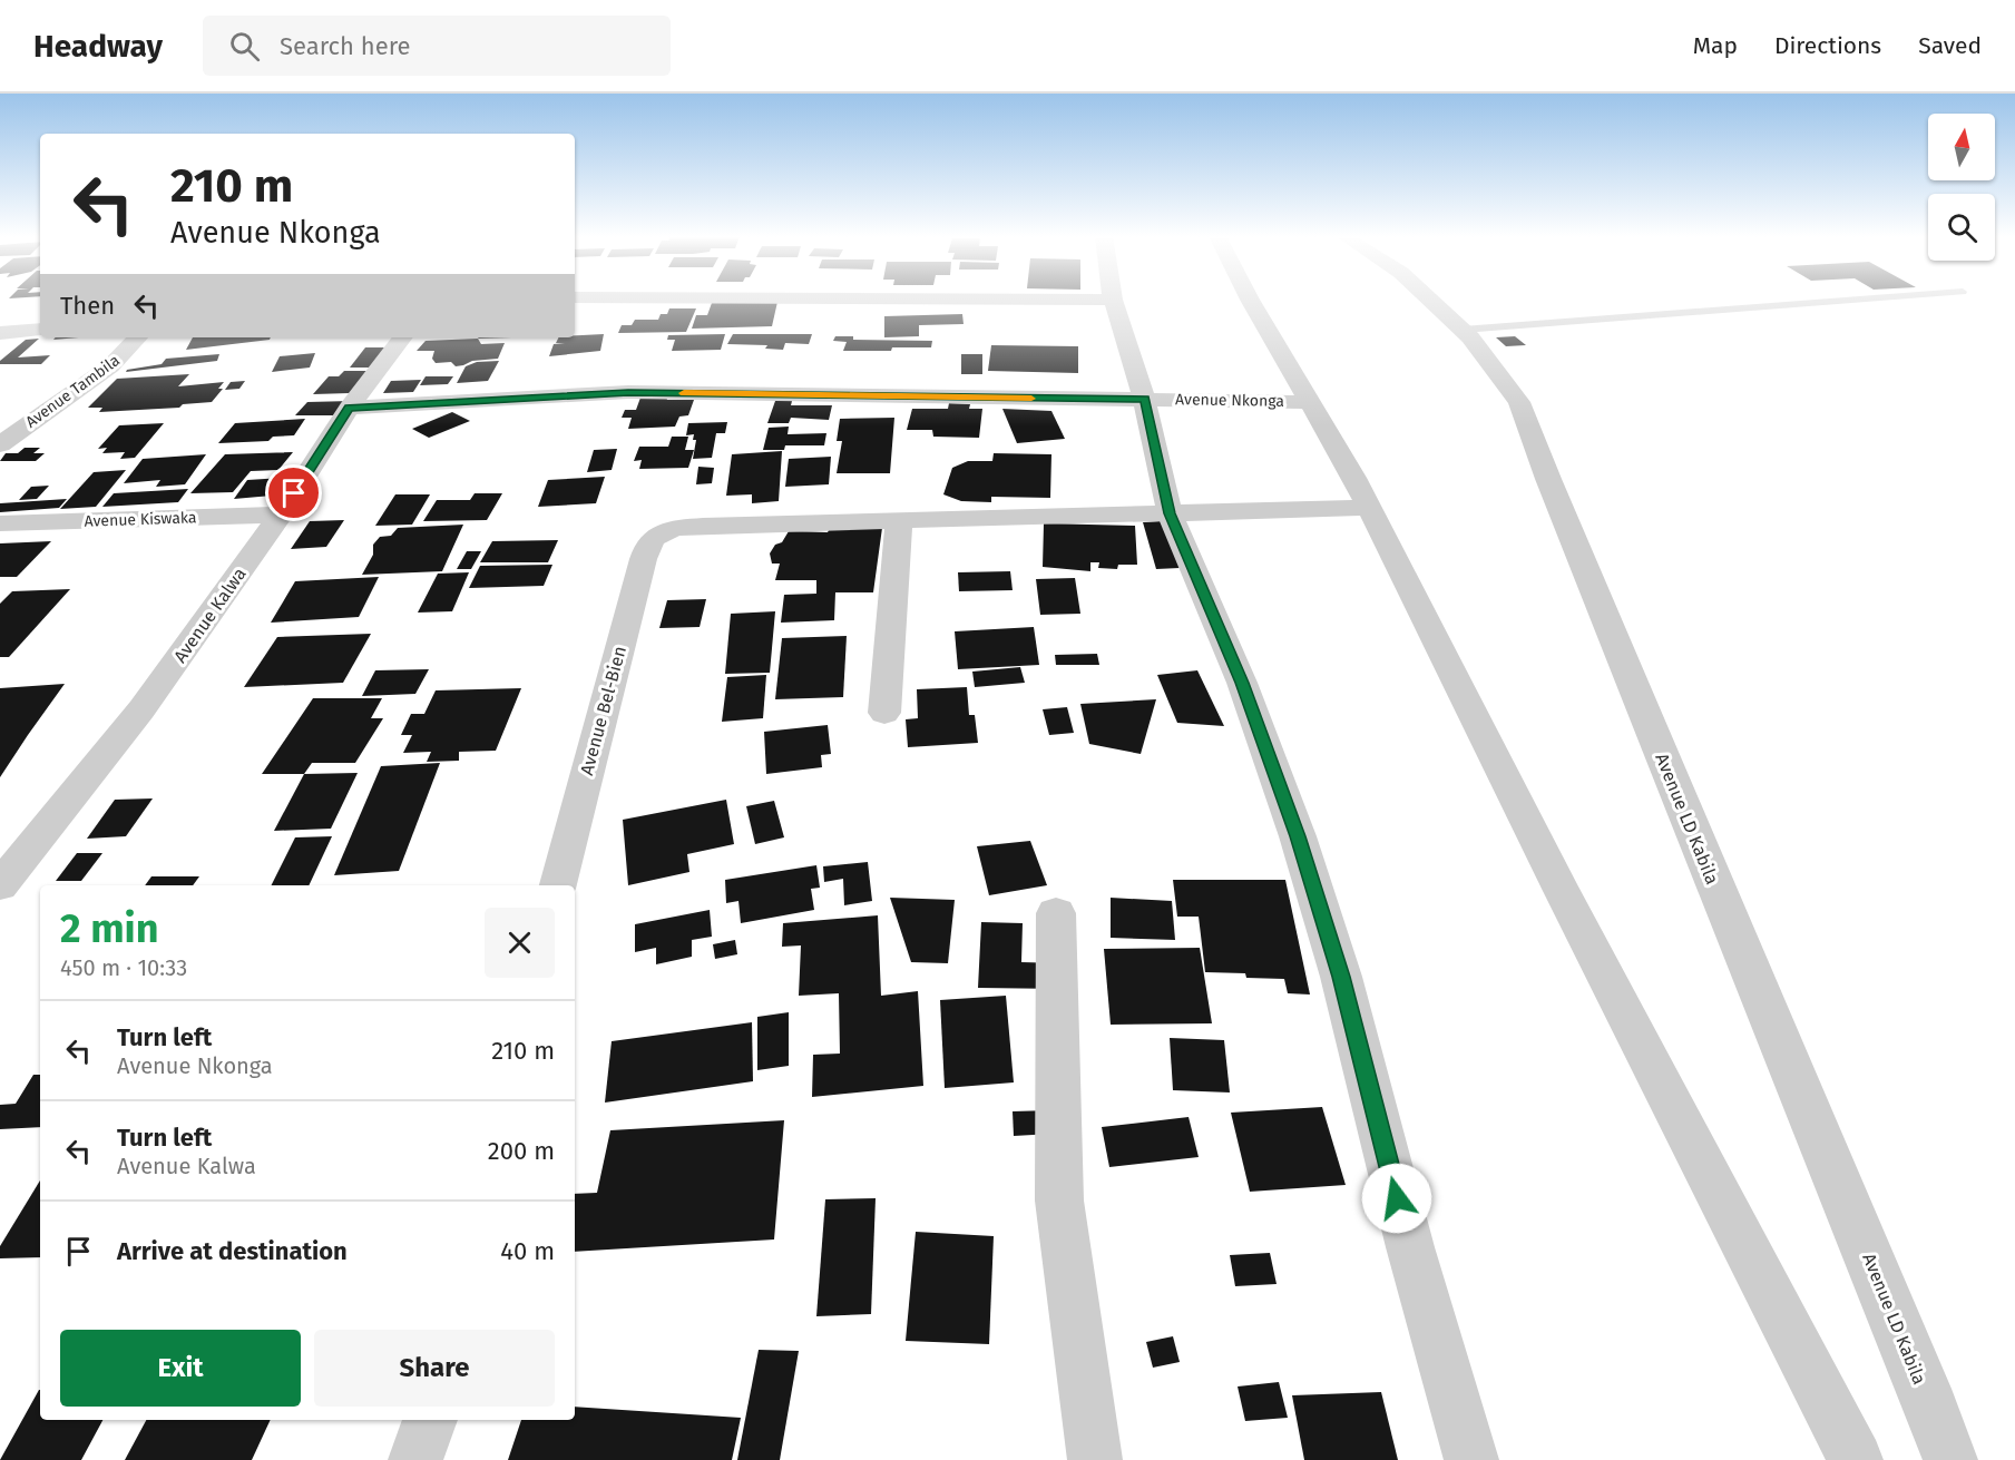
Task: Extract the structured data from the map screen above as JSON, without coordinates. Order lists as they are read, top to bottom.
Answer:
{
  "streets": {
    "street": [
      "Avenue Tambila",
      "Avenue Nkonga",
      "Avenue Kiswaka",
      "Avenue Kalwa",
      "Avenue Bel-Bien",
      "Avenue LD Kabila"
    ]
  },
  "crossings": [
    ["Avenue Nkonga", "Avenue Kalwa"],
    ["Avenue Kiswaka", "Avenue Kalwa"]
  ],
  "north": "top",
  "page": {
    "header": "Headway",
    "search": "Search here",
    "nav": ["Map", "Directions", "Saved"],
    "turn": ["210 m", "Avenue Nkonga"],
    "then": "Then",
    "heading": ["2 min", "450 m · 10:33"],
    "list": [
      {
        "name": "Turn left",
        "note": "Avenue Nkonga",
        "value": "210 m"
      },
      {
        "name": "Turn left",
        "note": "Avenue Kalwa",
        "value": "200 m"
      },
      {
        "name": "Arrive at destination",
        "value": "40 m"
      }
    ],
    "buttons": ["Exit", "Share"]
  }
}
